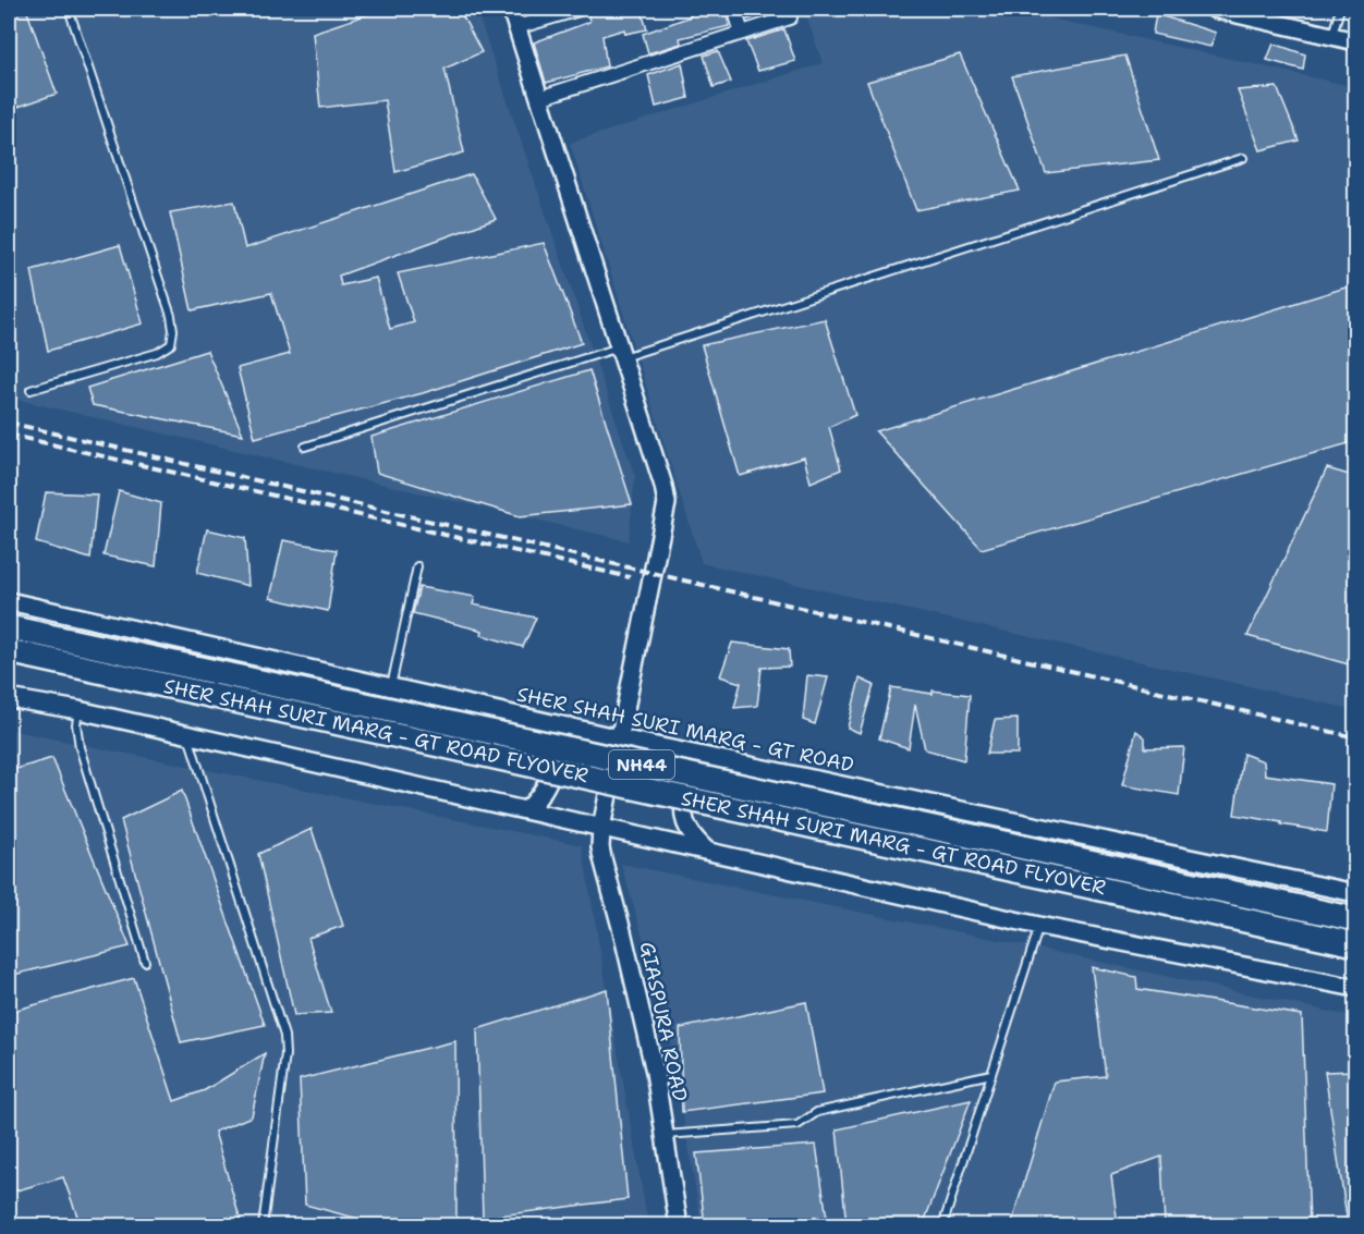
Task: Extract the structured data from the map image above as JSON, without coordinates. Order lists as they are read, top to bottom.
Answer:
{
  "streets": {
    "highway": ["SHER SHAH SURI MARG - GT ROAD FLYOVER", "NH44"],
    "street": ["SHER SHAH SURI MARG - GT ROAD", "GIASPURA ROAD"]
  },
  "crossings": [
    ["SHER SHAH SURI MARG - GT ROAD", "GIASPURA ROAD"]
  ]
}
